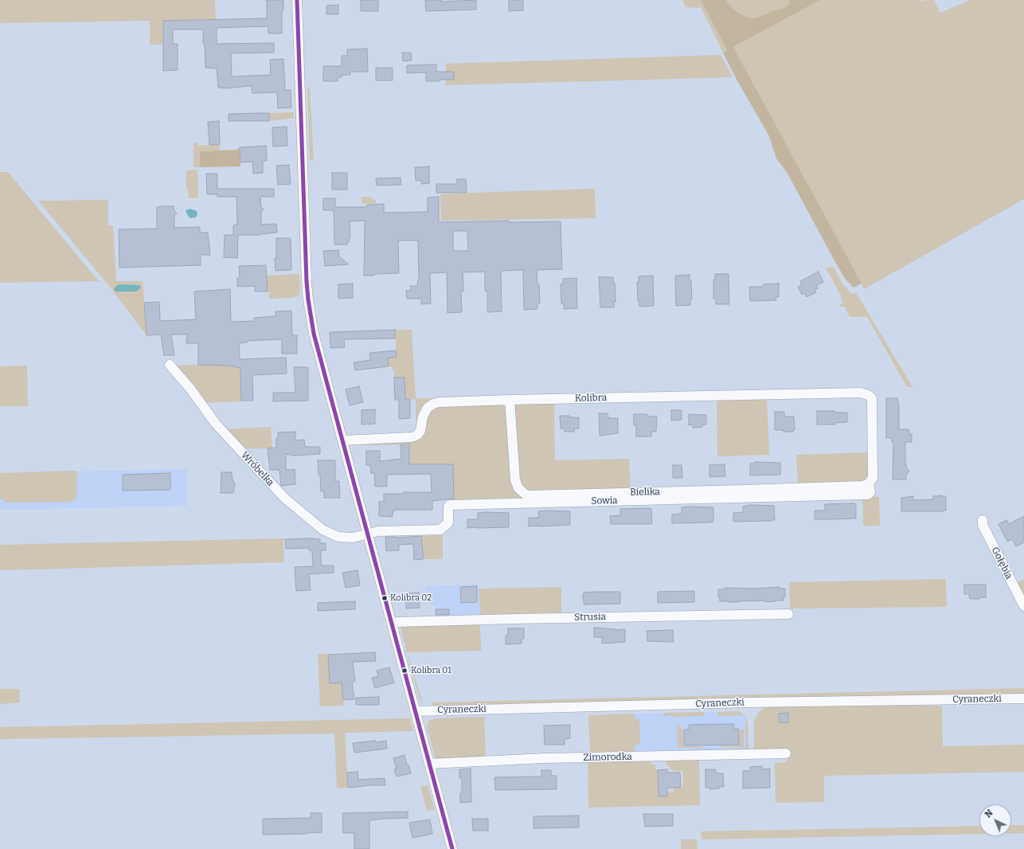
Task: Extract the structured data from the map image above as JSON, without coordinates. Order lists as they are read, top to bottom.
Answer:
{
  "streets": {
    "street": [
      "Kolibra",
      "Wróbelka",
      "Bielika",
      "Sowia",
      "Gołębia",
      "Strusia",
      "Cyraneczki",
      "Zimorodka"
    ]
  },
  "crossings": [
    ["Kolibra", "Bielika"],
    ["Kolibra", "Sowia"],
    ["Wróbelka", "Sowia"],
    ["Bielika", "Sowia"]
  ],
  "places": ["Kolibra 02", "Kolibra 01"],
  "north": "top left"
}
